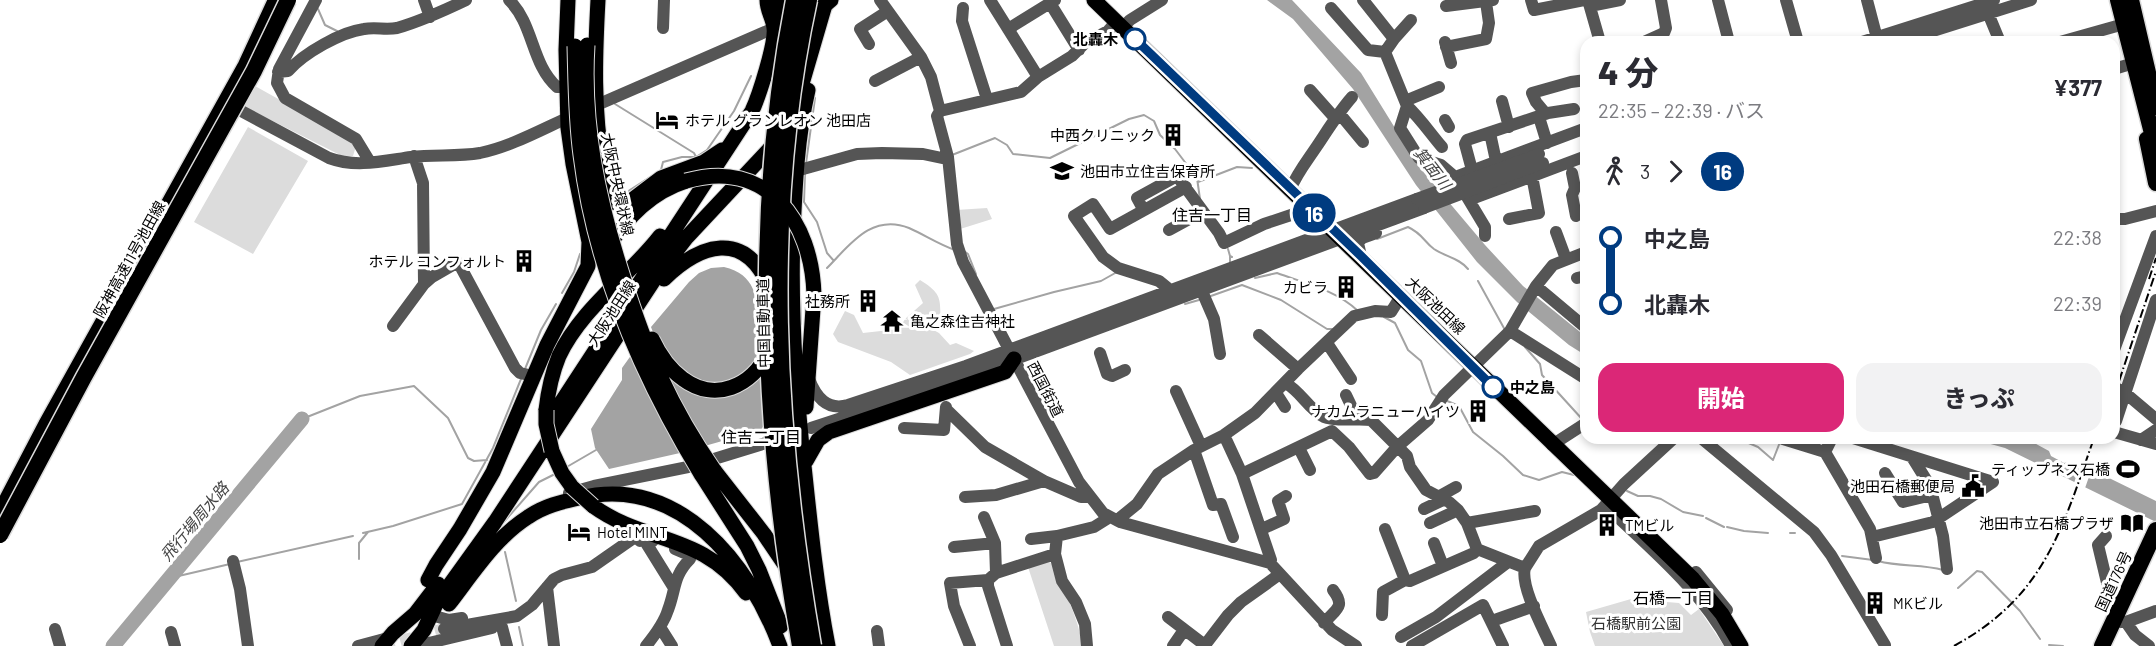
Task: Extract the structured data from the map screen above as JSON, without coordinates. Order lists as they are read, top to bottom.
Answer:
{
  "streets": {
    "highway": ["阪神高速11号池田線", "中国自動車道", "国道176号"],
    "main road": ["大阪中央環状線", "大阪池田線"],
    "street": ["西国街道"]
  },
  "crossings": [
    ["大阪中央環状線", "中国自動車道"]
  ],
  "districts": ["住吉一丁目", "住吉二丁目", "石橋一丁目"],
  "water": ["箕面川", "飛行場周水路"],
  "parks": ["石橋駅前公園"],
  "places": {
    "other": ["北轟木", "中之島"],
    "hotel": ["ホテル グランレオン 池田店", "Hotel MINT"],
    "building": [
      "中西クリニック",
      "ホテル コンフォルト",
      "カビラ",
      "社務所",
      "ナカムラニューハイツ",
      "TMビル",
      "MKビル"
    ],
    "school or university": ["池田市立住吉保育所"],
    "temple": ["亀之森住吉神社"],
    "sports": ["ティップネス石橋"],
    "public building": ["池田石橋郵便局"],
    "library": ["池田市立石橋プラザ"]
  },
  "lines": ["bus line 16"],
  "page": {
    "on_map": "16",
    "heading": ["4 分", "22:35 – 22:39 · バス", "¥377"],
    "legs": ["3", "16"],
    "list": [
      {
        "name": "中之島",
        "value": "22:38"
      },
      {
        "name": "北轟木",
        "value": "22:39"
      }
    ],
    "buttons": ["開始", "きっぷ"]
  }
}
